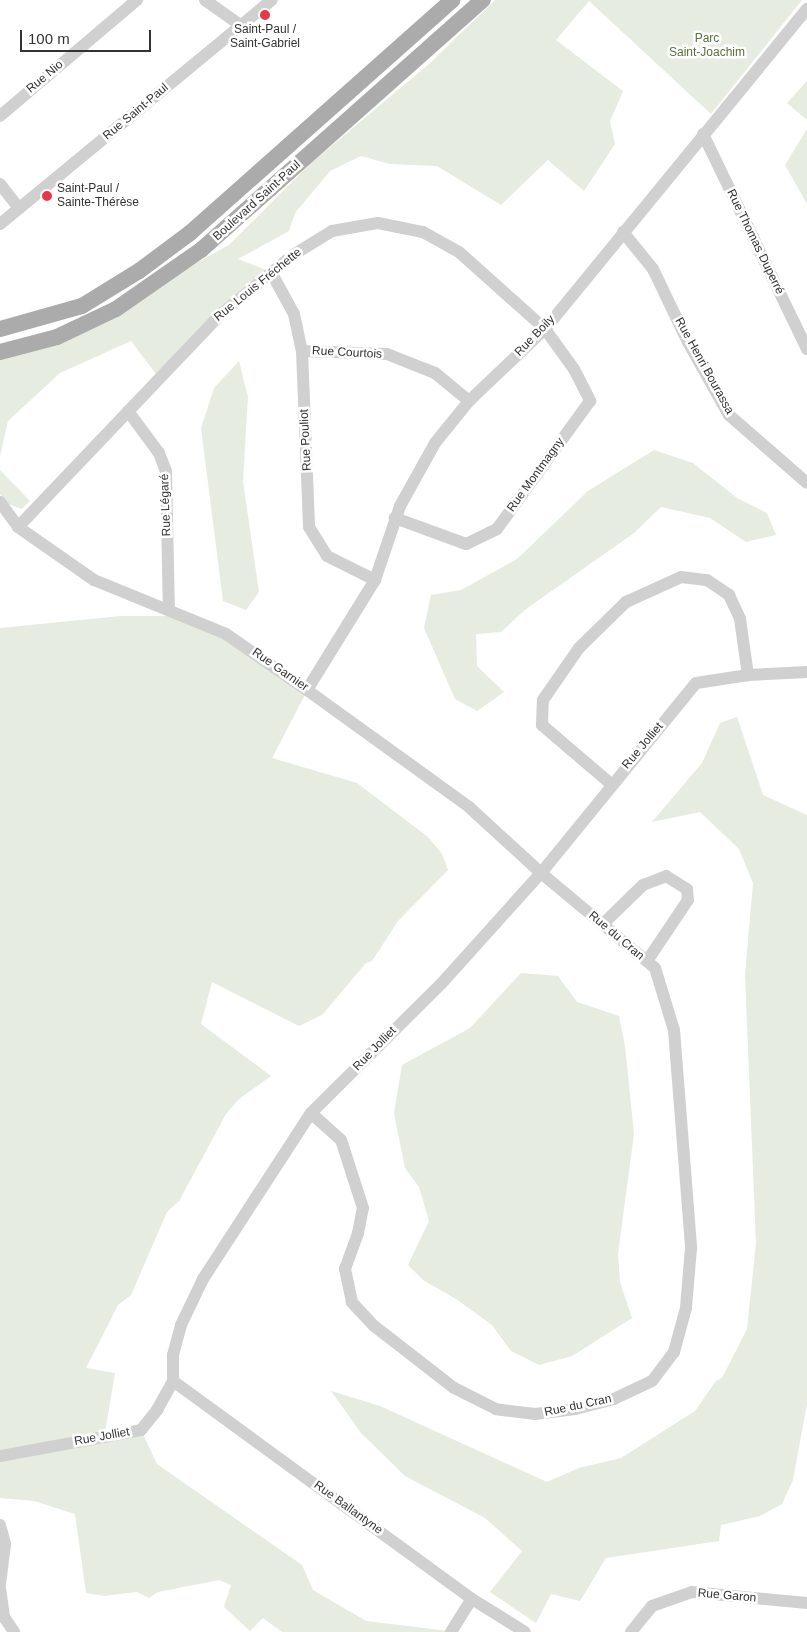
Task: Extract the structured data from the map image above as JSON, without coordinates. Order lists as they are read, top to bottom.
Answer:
{
  "streets": {
    "main road": ["Boulevard Saint-Paul"],
    "street": [
      "Rue Nio",
      "Rue Saint-Paul",
      "Rue Thomas Duperré",
      "Rue Louis Fréchette",
      "Rue Boily",
      "Rue Courtois",
      "Rue Henri Bourassa",
      "Rue Pouliot",
      "Rue Montmagny",
      "Rue Légaré",
      "Rue Garnier",
      "Rue Jolliet",
      "Rue du Cran",
      "Rue Ballantyne",
      "Rue Garon"
    ]
  },
  "crossings": [
    ["Rue Thomas Duperré", "Rue Boily"],
    ["Rue Louis Fréchette", "Rue Boily"],
    ["Rue Louis Fréchette", "Rue Pouliot"],
    ["Rue Louis Fréchette", "Rue Montmagny"],
    ["Rue Louis Fréchette", "Rue Légaré"],
    ["Rue Louis Fréchette", "Rue Garnier"],
    ["Rue Boily", "Rue Courtois"],
    ["Rue Boily", "Rue Henri Bourassa"],
    ["Rue Boily", "Rue Pouliot"],
    ["Rue Boily", "Rue Montmagny"],
    ["Rue Boily", "Rue Garnier"],
    ["Rue Courtois", "Rue Pouliot"],
    ["Rue Légaré", "Rue Garnier"],
    ["Rue Garnier", "Rue Jolliet"],
    ["Rue Garnier", "Rue du Cran"],
    ["Rue Jolliet", "Rue du Cran"],
    ["Rue Jolliet", "Rue Ballantyne"]
  ],
  "parks": ["Parc Saint-Joachim"],
  "places": ["Saint-Paul / Saint-Gabriel", "Saint-Paul / Sainte-Thérèse"],
  "scale_bar": "100 m"
}
